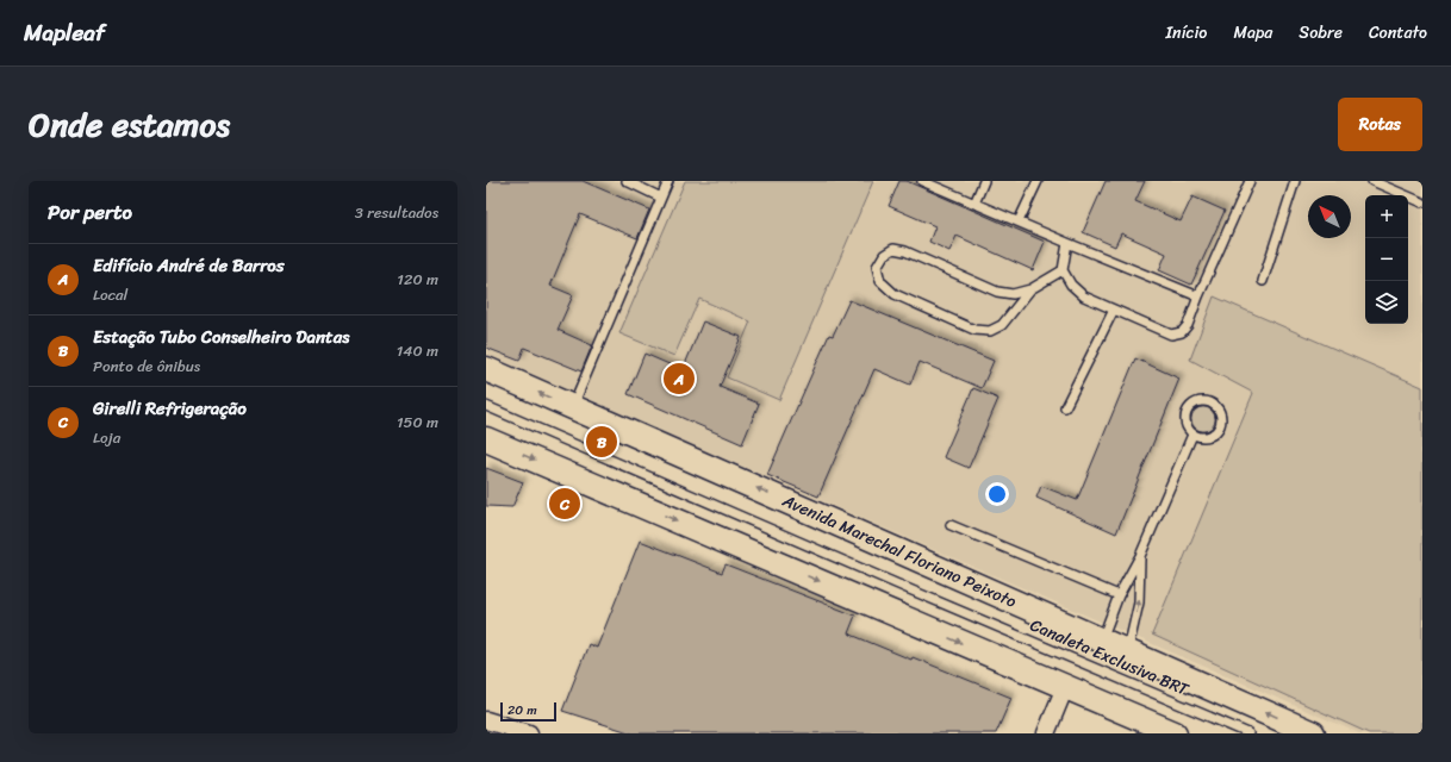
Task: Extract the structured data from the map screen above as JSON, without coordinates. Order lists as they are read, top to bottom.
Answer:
{
  "streets": {
    "street": ["Avenida Marechal Floriano Peixoto"],
    "lane": ["Canaleta Exclusiva BRT"]
  },
  "scale_bar": "20 m",
  "north": "top left",
  "page": {
    "header": "Mapleaf",
    "nav": [
      "Início",
      "Mapa",
      "Sobre",
      "Contato"
    ],
    "title": "Onde estamos",
    "buttons": "Rotas",
    "heading": ["Por perto", "3 resultados"],
    "map_buttons": ["+", "−"],
    "list": [
      {
        "mark": "A",
        "name": "Edifício André de Barros",
        "note": "Local",
        "value": "120 m"
      },
      {
        "mark": "B",
        "name": "Estação Tubo Conselheiro Dantas",
        "note": "Ponto de ônibus",
        "value": "140 m"
      },
      {
        "mark": "C",
        "name": "Girelli Refrigeração",
        "note": "Loja",
        "value": "150 m"
      }
    ],
    "pins": ["A", "B", "C"],
    "scale": "20 m"
  }
}
